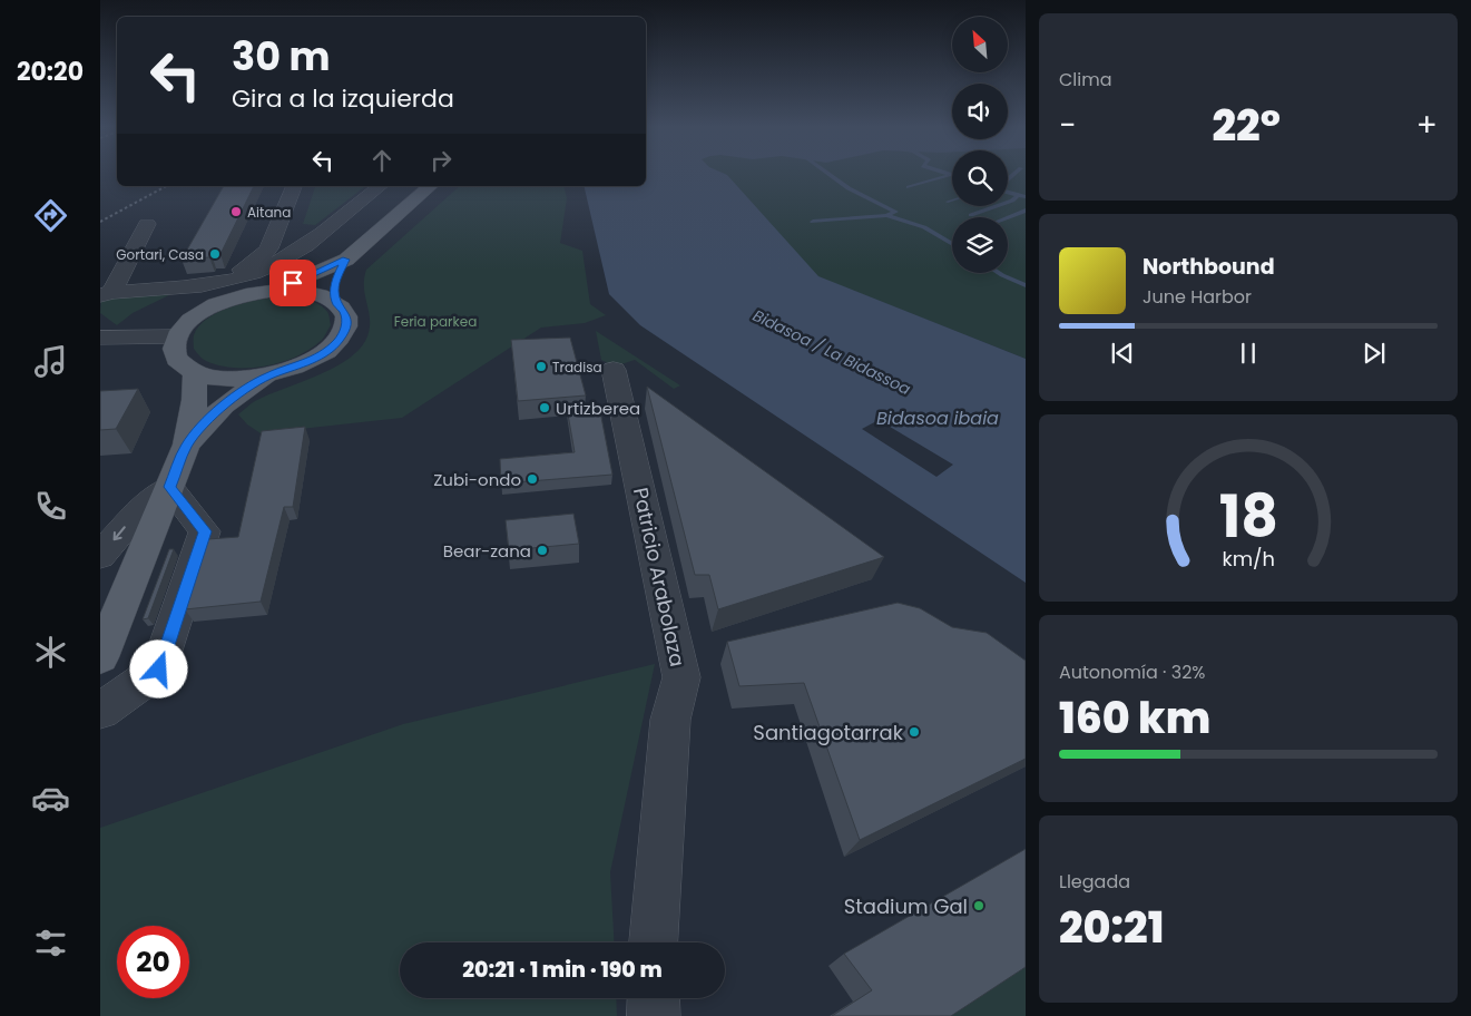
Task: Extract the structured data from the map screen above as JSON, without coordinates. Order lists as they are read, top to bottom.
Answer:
{
  "streets": {
    "street": ["Patricio Arabolaza"]
  },
  "water": ["Bidasoa / La Bidassoa", "Bidasoa ibaia"],
  "parks": ["Feria parkea"],
  "places": [
    "Aitana",
    "Gortari, Casa",
    "Tradisa",
    "Urtizberea",
    "Zubi-ondo",
    "Bear-zana",
    "Santiagotarrak",
    "Stadium Gal"
  ],
  "north": "top left",
  "page": {
    "tabs": "20:20",
    "tile": [
      "Clima",
      ["Autonomía · 32%", "160 km"],
      ["Llegada", "20:21"]
    ],
    "turn": ["30 m", "Gira a la izquierda"],
    "heat": ["−", "22°", "+"],
    "song": ["Northbound", "June Harbor"],
    "limit": "20",
    "trip": "20:21 · 1 min · 190 m",
    "gauge": ["18", "km/h"]
  }
}
